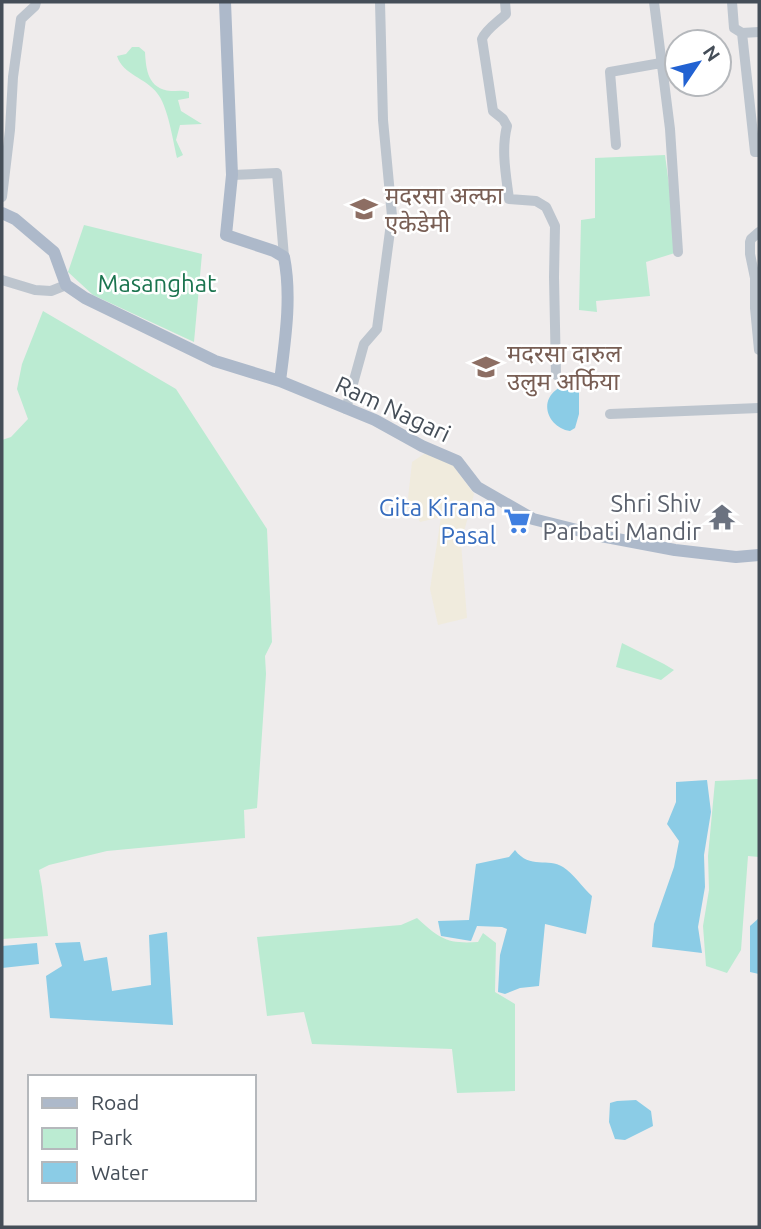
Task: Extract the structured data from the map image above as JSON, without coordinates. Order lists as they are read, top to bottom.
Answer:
{
  "streets": {
    "main road": ["Ram Nagari"]
  },
  "parks": ["Masanghat"],
  "places": {
    "school or university": ["मदरसा अल्फा एकेडेमी", "मदरसा दारुल उलुम अर्फिया"],
    "temple": ["Shri Shiv Parbati Mandir"],
    "supermarket": ["Gita Kirana Pasal"]
  },
  "legend": ["Road", "Park", "Water"],
  "north": "top right"
}
